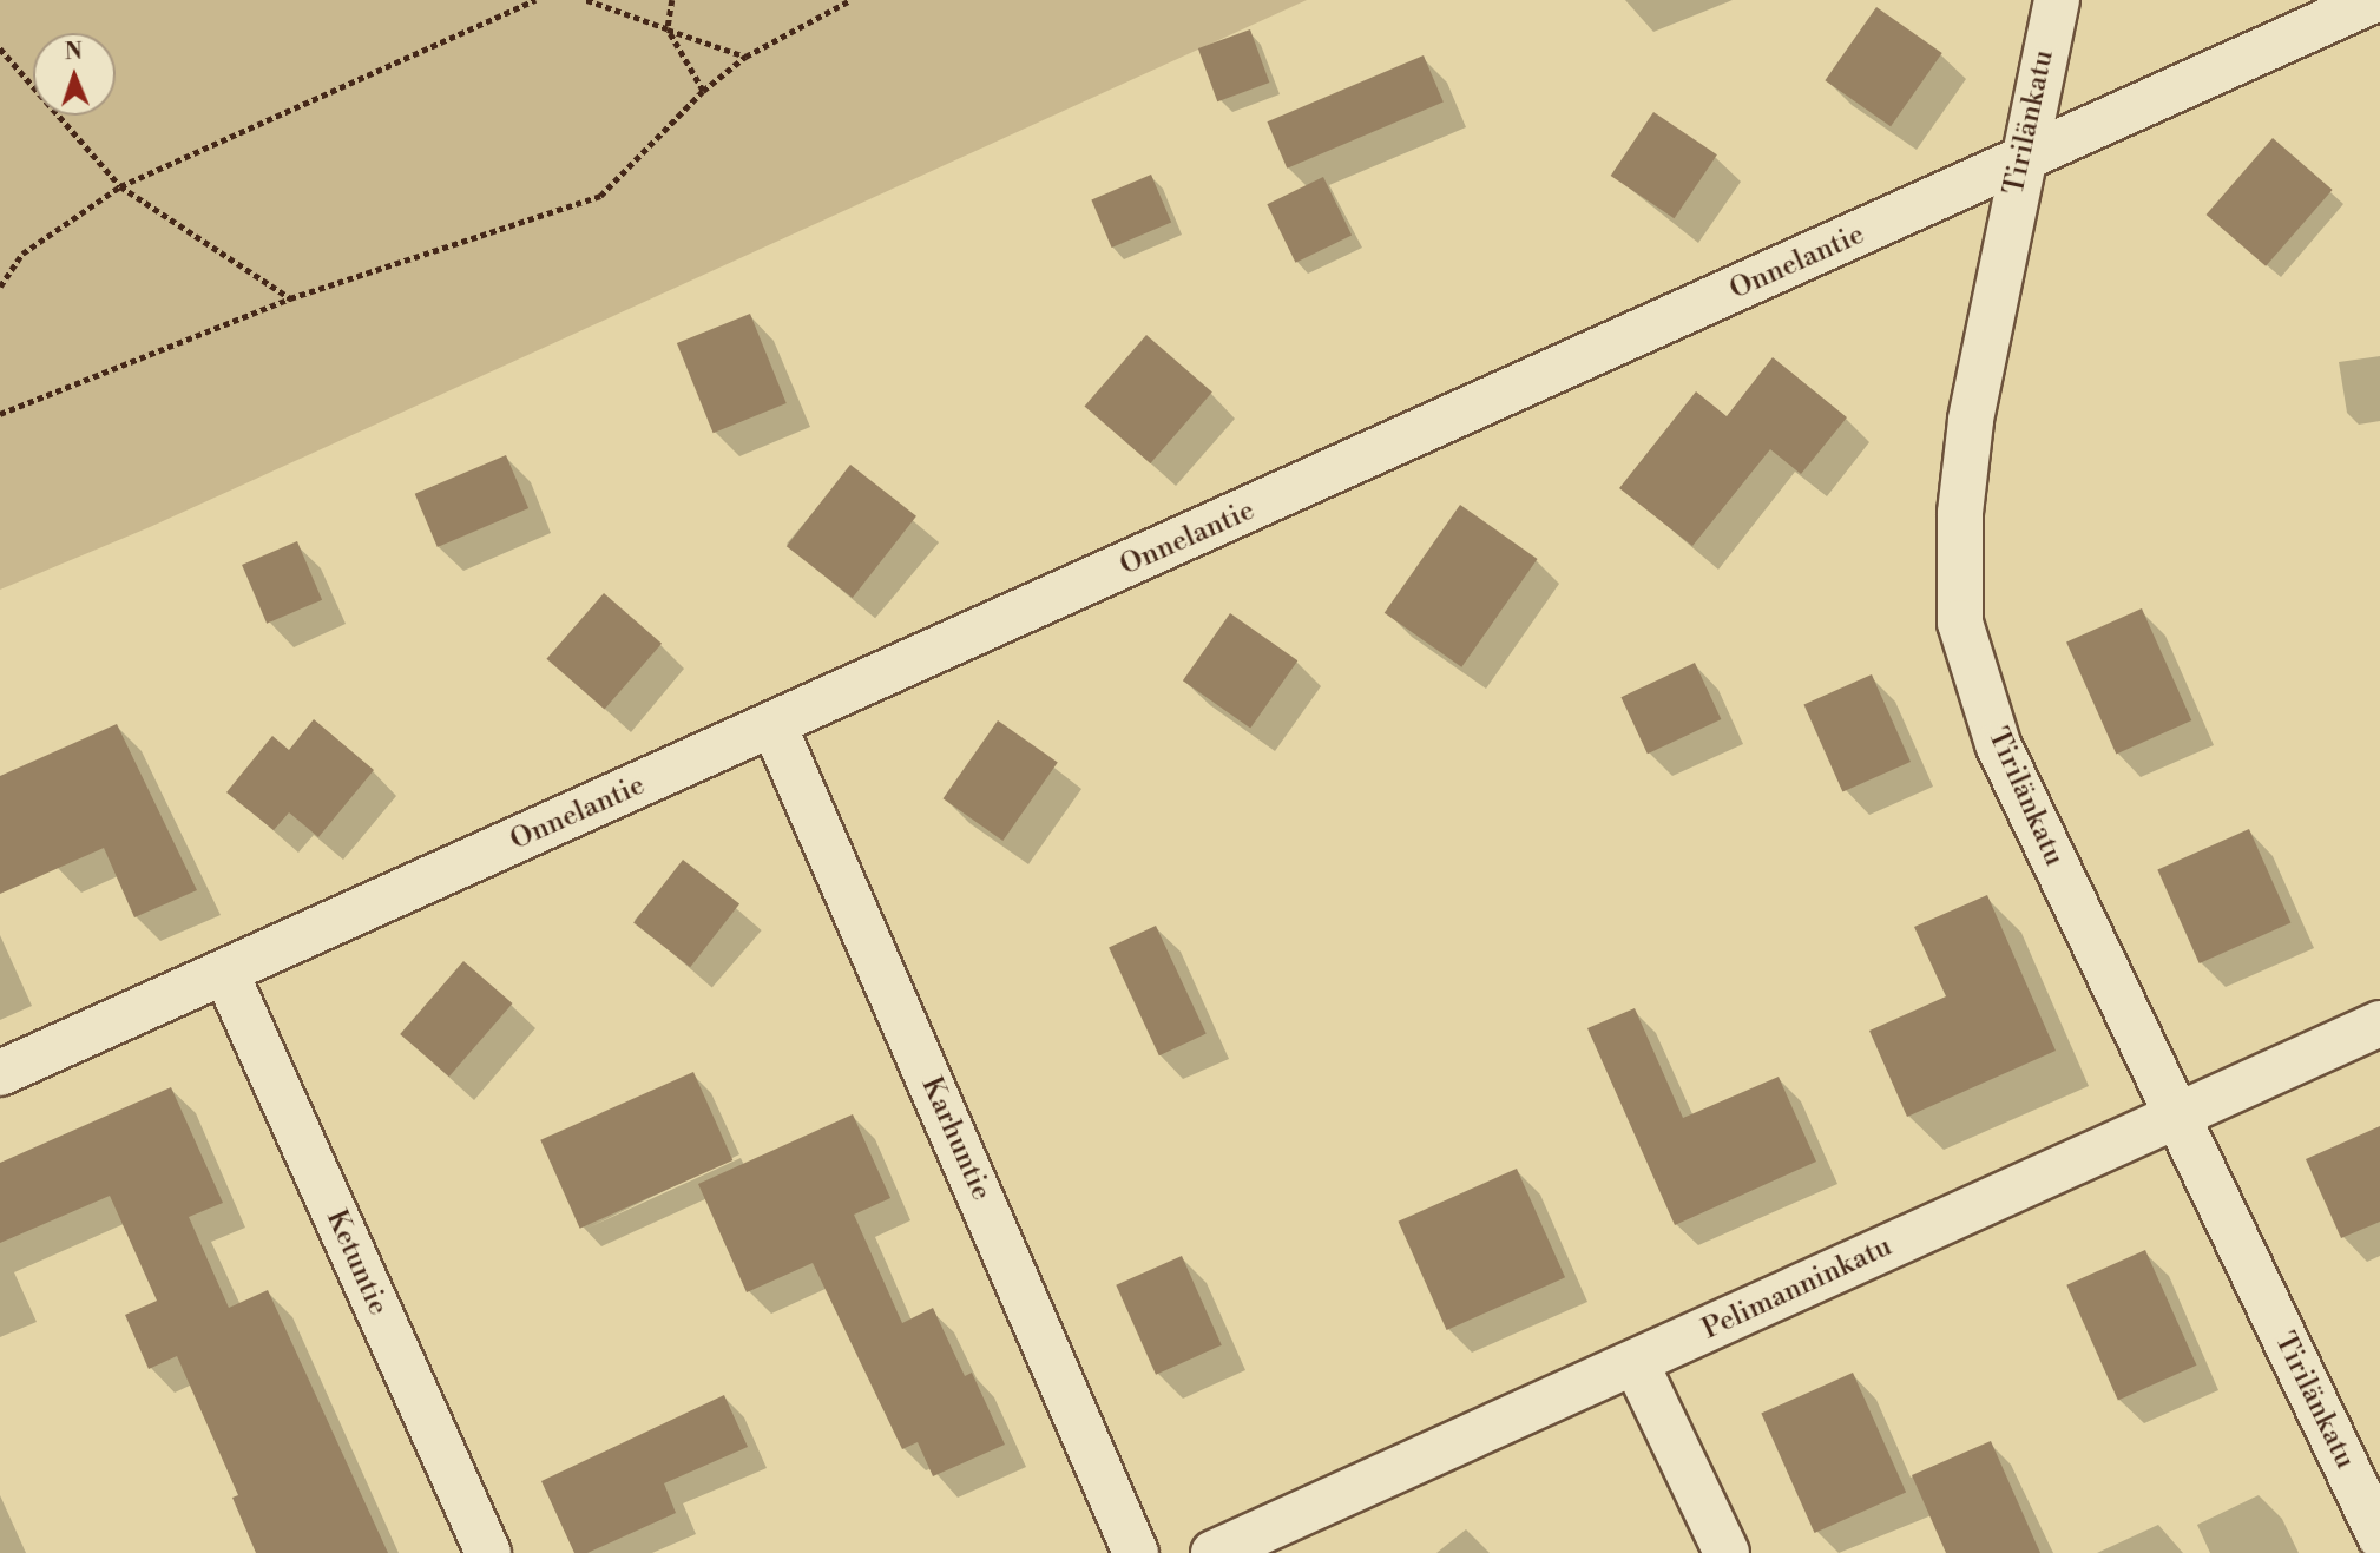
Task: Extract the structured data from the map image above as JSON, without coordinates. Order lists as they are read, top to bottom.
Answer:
{
  "streets": {
    "street": [
      "Tirilänkatu",
      "Onnelantie",
      "Karhuntie",
      "Ketuntie",
      "Pelimanninkatu"
    ]
  },
  "crossings": [
    ["Tirilänkatu", "Onnelantie"],
    ["Tirilänkatu", "Pelimanninkatu"],
    ["Onnelantie", "Karhuntie"],
    ["Onnelantie", "Ketuntie"]
  ],
  "north": "top"
}
